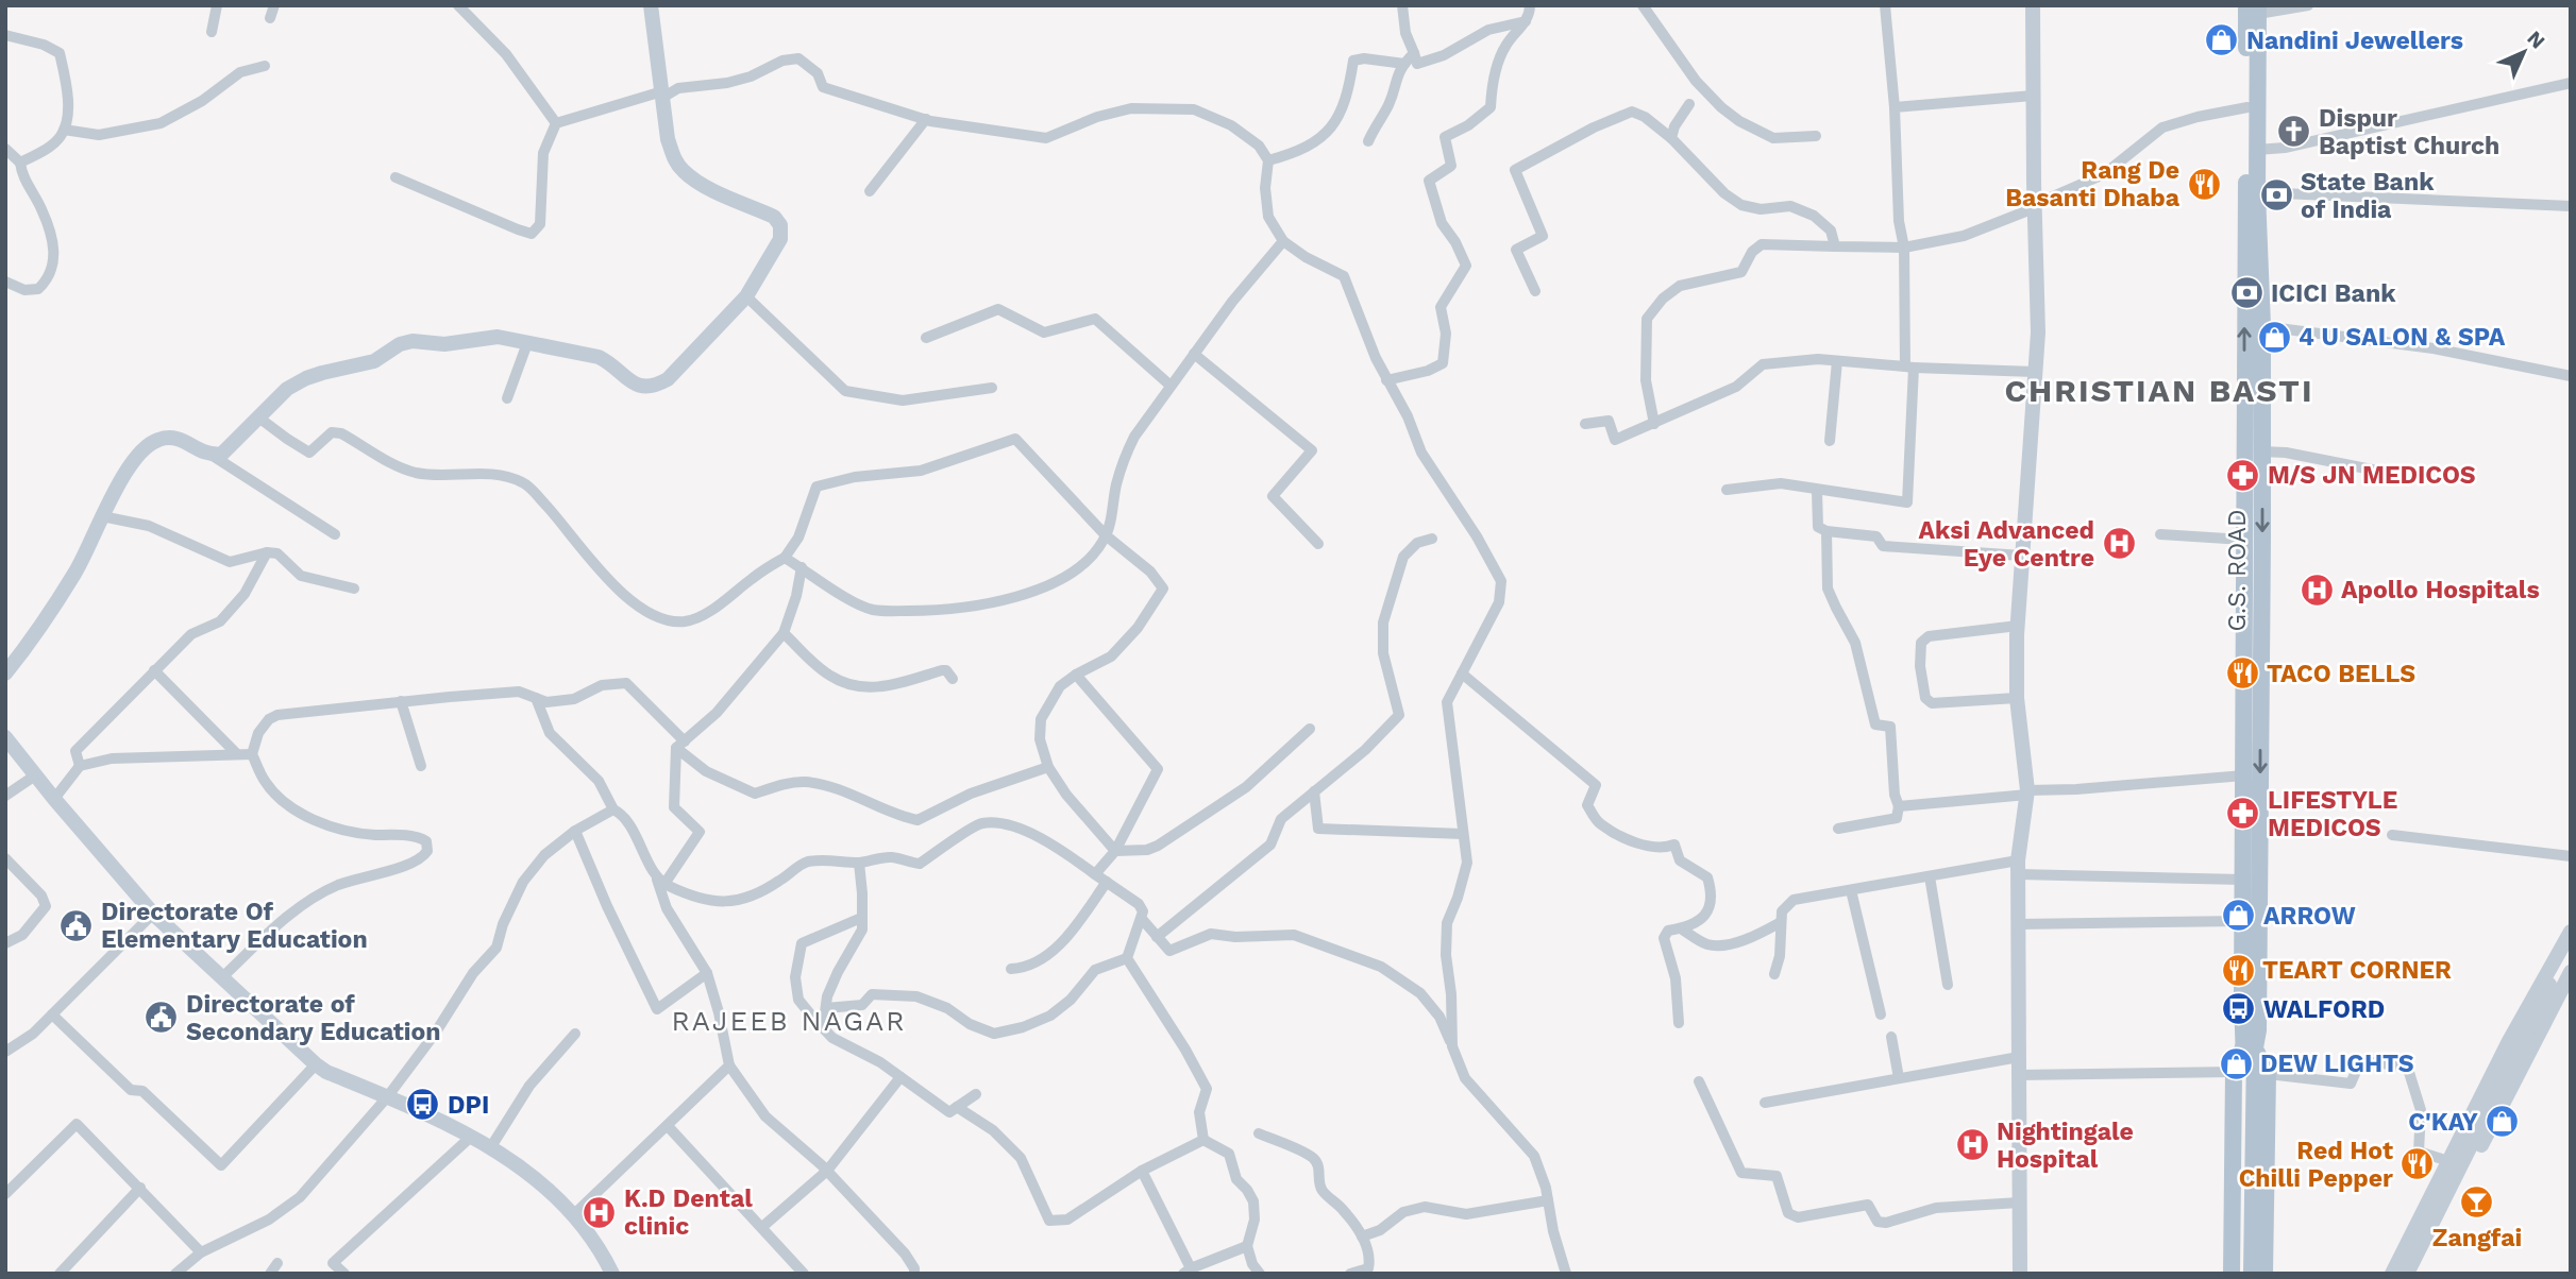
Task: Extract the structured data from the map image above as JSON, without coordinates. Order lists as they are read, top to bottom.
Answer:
{
  "streets": {
    "main road": ["G.S. ROAD"]
  },
  "districts": ["CHRISTIAN BASTI", "RAJEEB NAGAR"],
  "places": {
    "shop": [
      "Nandini Jewellers",
      "4 U SALON & SPA",
      "ARROW",
      "DEW LIGHTS",
      "C'KAY"
    ],
    "church": ["Dispur Baptist Church"],
    "restaurant": [
      "Rang De Basanti Dhaba",
      "TACO BELLS",
      "TEART CORNER",
      "Red Hot Chilli Pepper"
    ],
    "bank": ["State Bank of India", "ICICI Bank"],
    "pharmacy": ["M/S JN MEDICOS", "LIFESTYLE MEDICOS"],
    "hospital": [
      "Aksi Advanced Eye Centre",
      "Apollo Hospitals",
      "Nightingale Hospital",
      "K.D Dental clinic"
    ],
    "public building": ["Directorate Of Elementary Education", "Directorate of Secondary Education"],
    "bus stop": ["WALFORD", "DPI"],
    "bar": ["Zangfai"]
  },
  "north": "top right"
}
